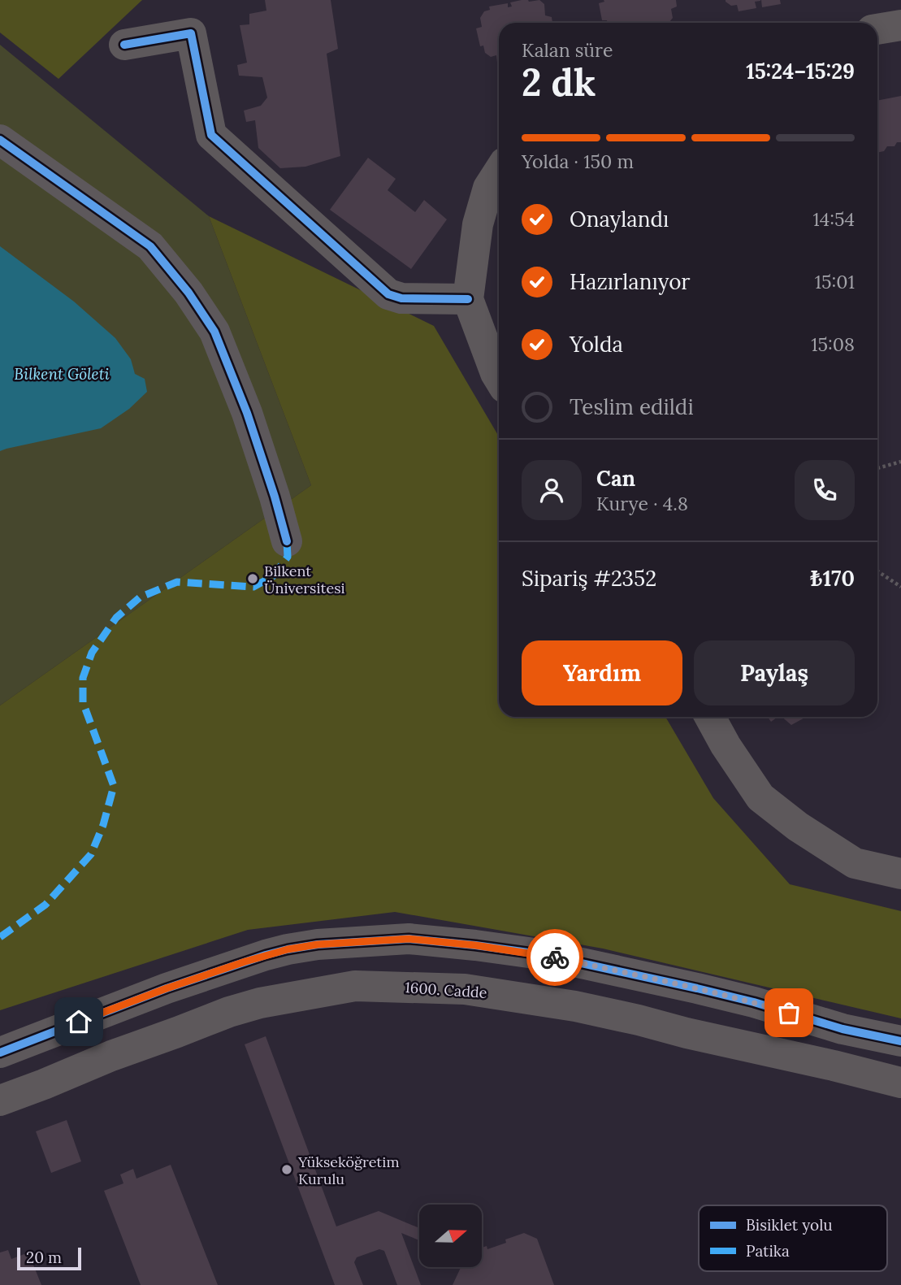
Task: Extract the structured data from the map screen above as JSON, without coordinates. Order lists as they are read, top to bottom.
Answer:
{
  "streets": {
    "street": ["1600. Cadde"]
  },
  "water": ["Bilkent Göleti"],
  "places": ["Bilkent Üniversitesi", "Yükseköğretim Kurulu"],
  "legend": ["Bisiklet yolu", "Patika"],
  "scale_bar": "20 m",
  "north": "right",
  "page": {
    "heading": ["2 dk", "Kalan süre", "15:24–15:29"],
    "panel": [
      "Can",
      "Kurye · 4.8",
      "Sipariş #2352",
      "₺170"
    ],
    "bar": "Yolda · 150 m",
    "list": [
      ["Onaylandı", "14:54"],
      ["Hazırlanıyor", "15:01"],
      ["Yolda", "15:08"],
      "Teslim edildi"
    ],
    "buttons": ["Yardım", "Paylaş"],
    "scale": "20 m"
  }
}
